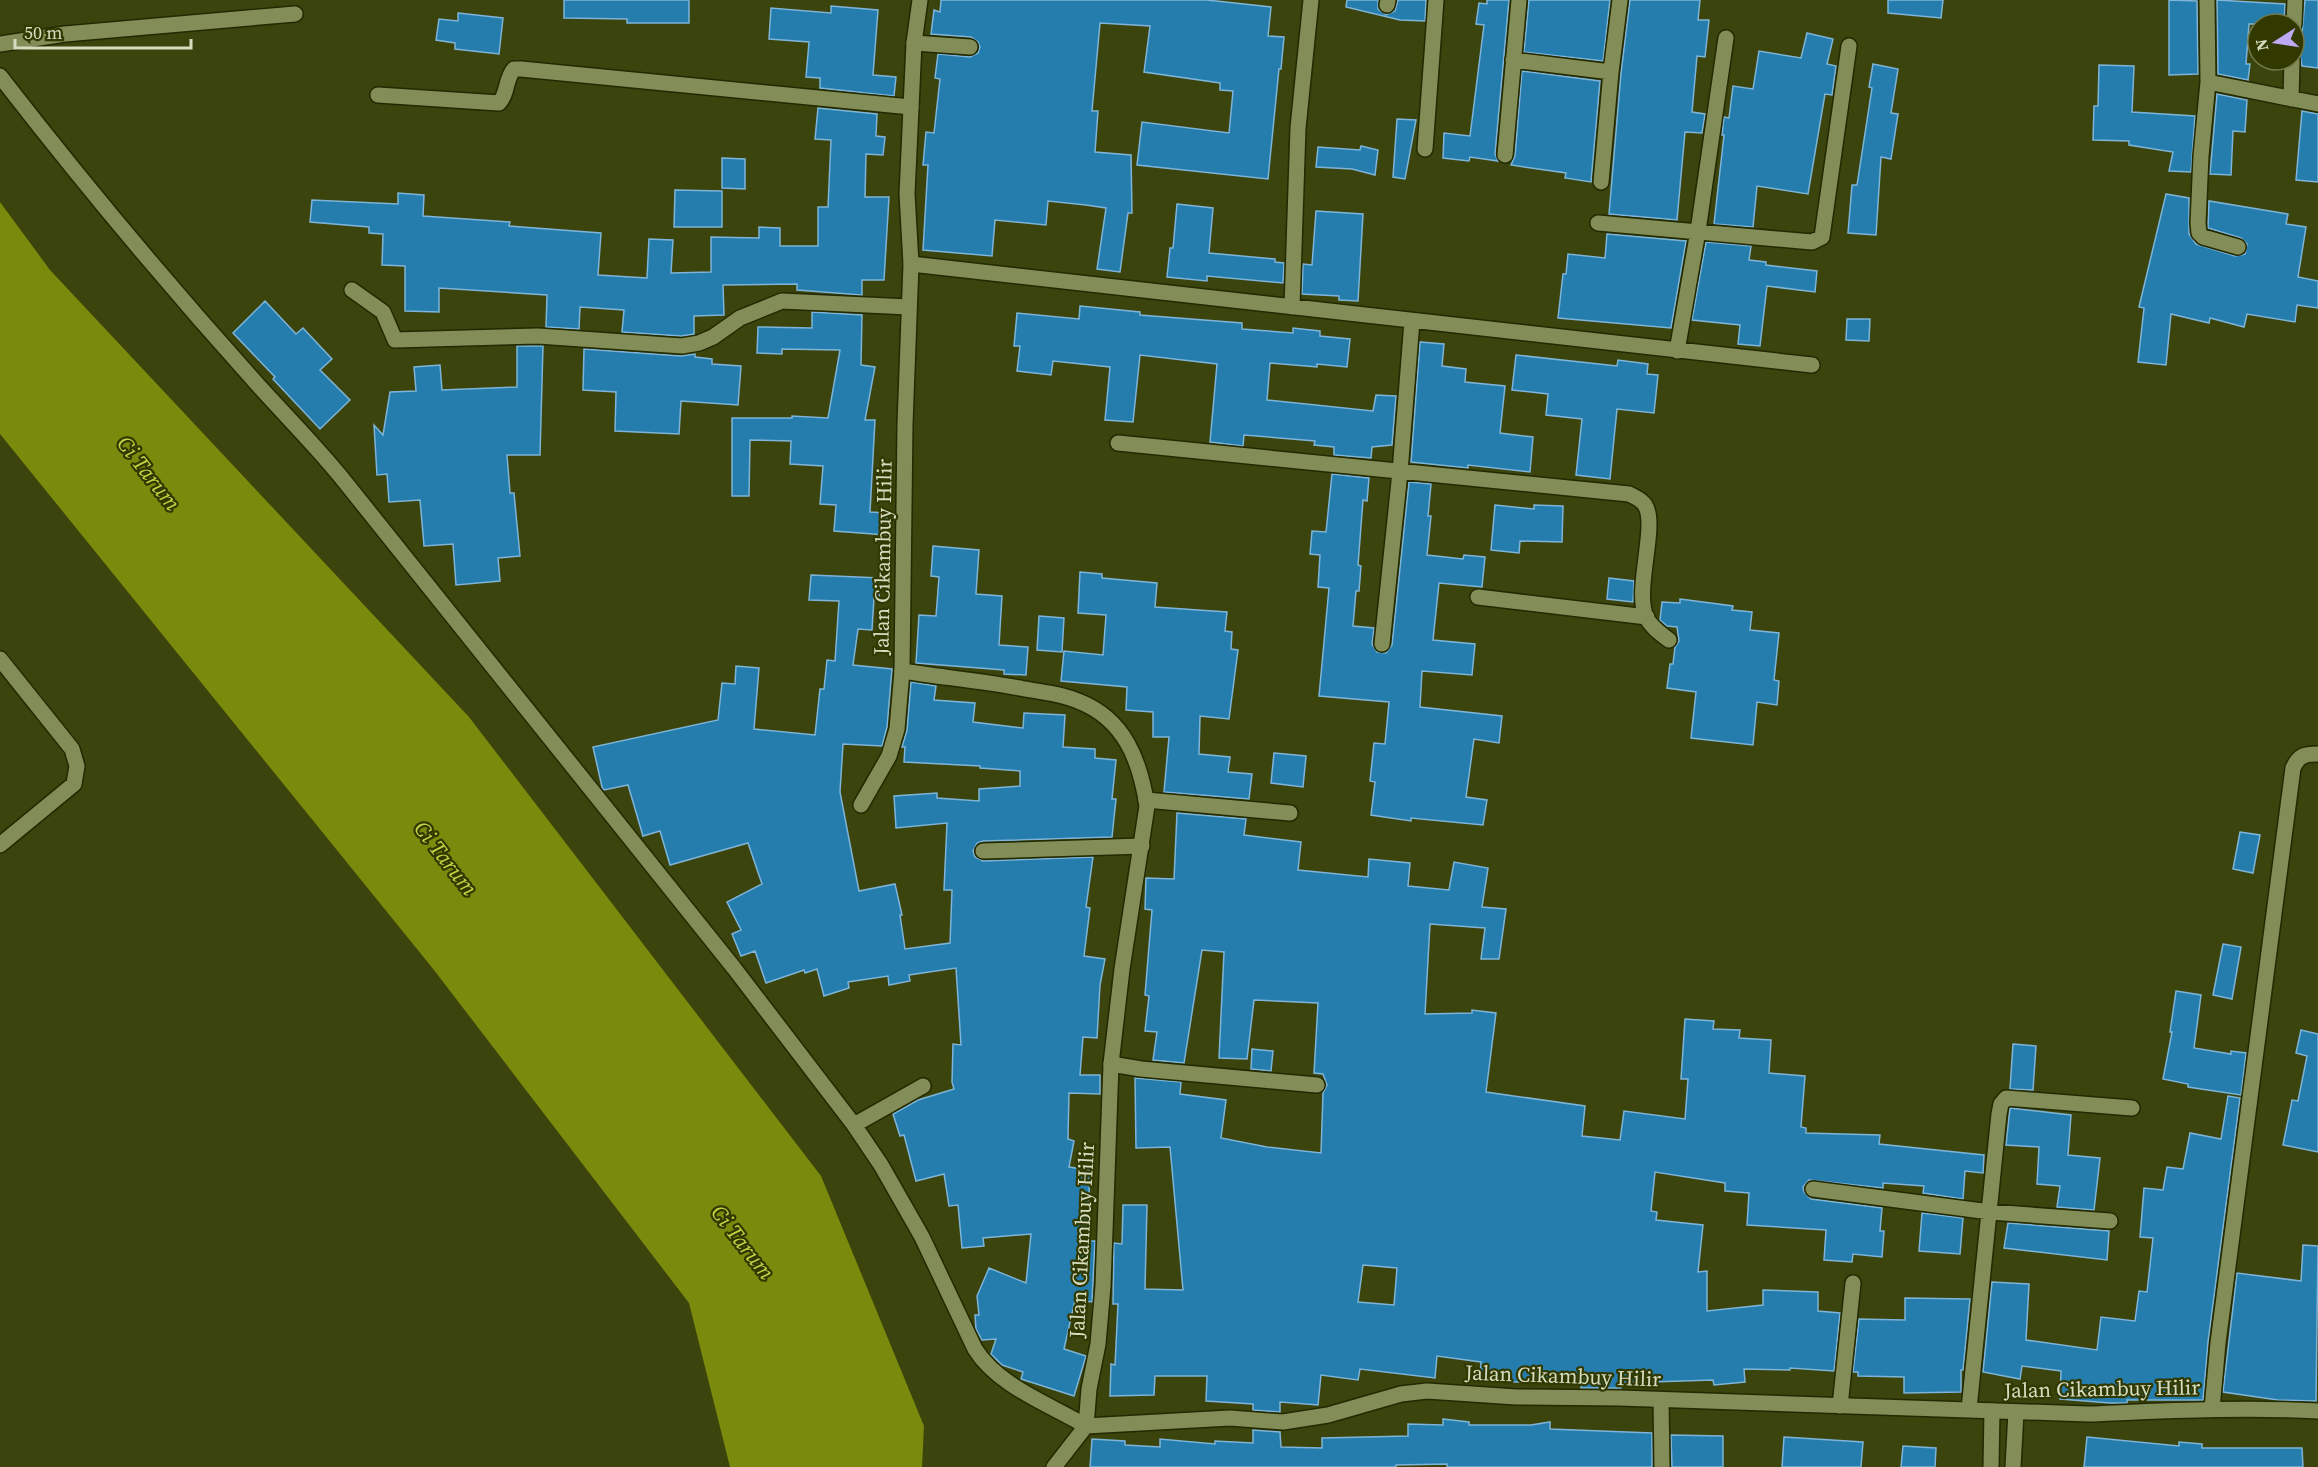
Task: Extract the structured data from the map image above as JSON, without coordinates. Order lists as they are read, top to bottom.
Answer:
{
  "streets": {
    "street": ["Jalan Cikambuy Hilir"]
  },
  "water": ["Ci Tarum"],
  "scale_bar": "50 m",
  "north": "left"
}
